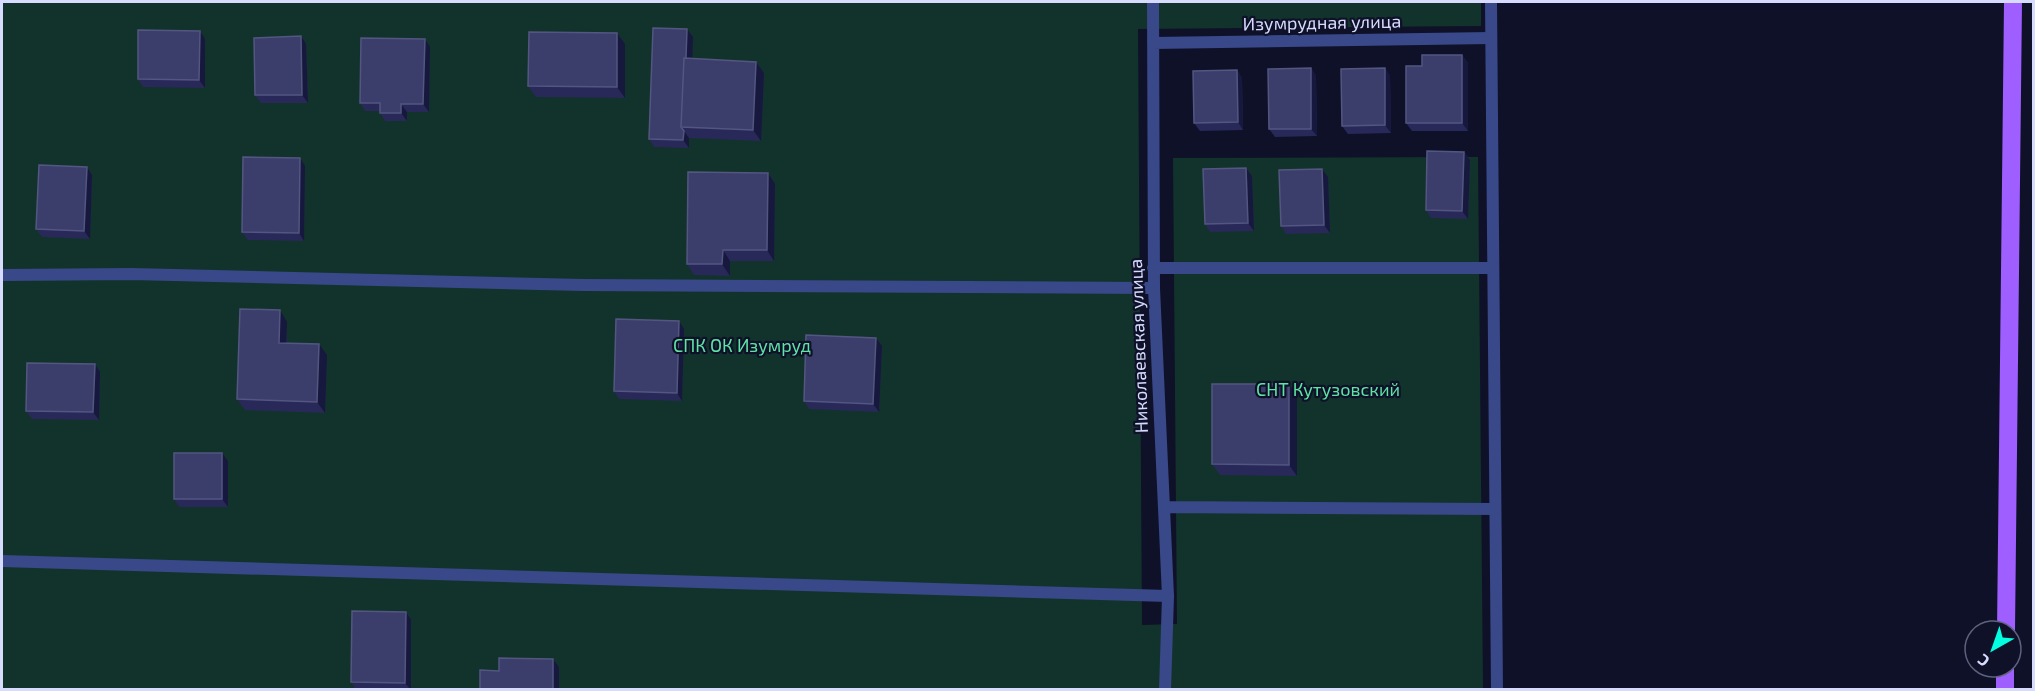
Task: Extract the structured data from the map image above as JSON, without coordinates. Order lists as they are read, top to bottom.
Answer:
{
  "streets": {
    "street": ["Изумрудная улица", "Николаевская улица"]
  },
  "crossings": [
    ["Изумрудная улица", "Николаевская улица"]
  ],
  "parks": ["СПК ОК Изумруд", "СНТ Кутузовский"],
  "north": "bottom left"
}
